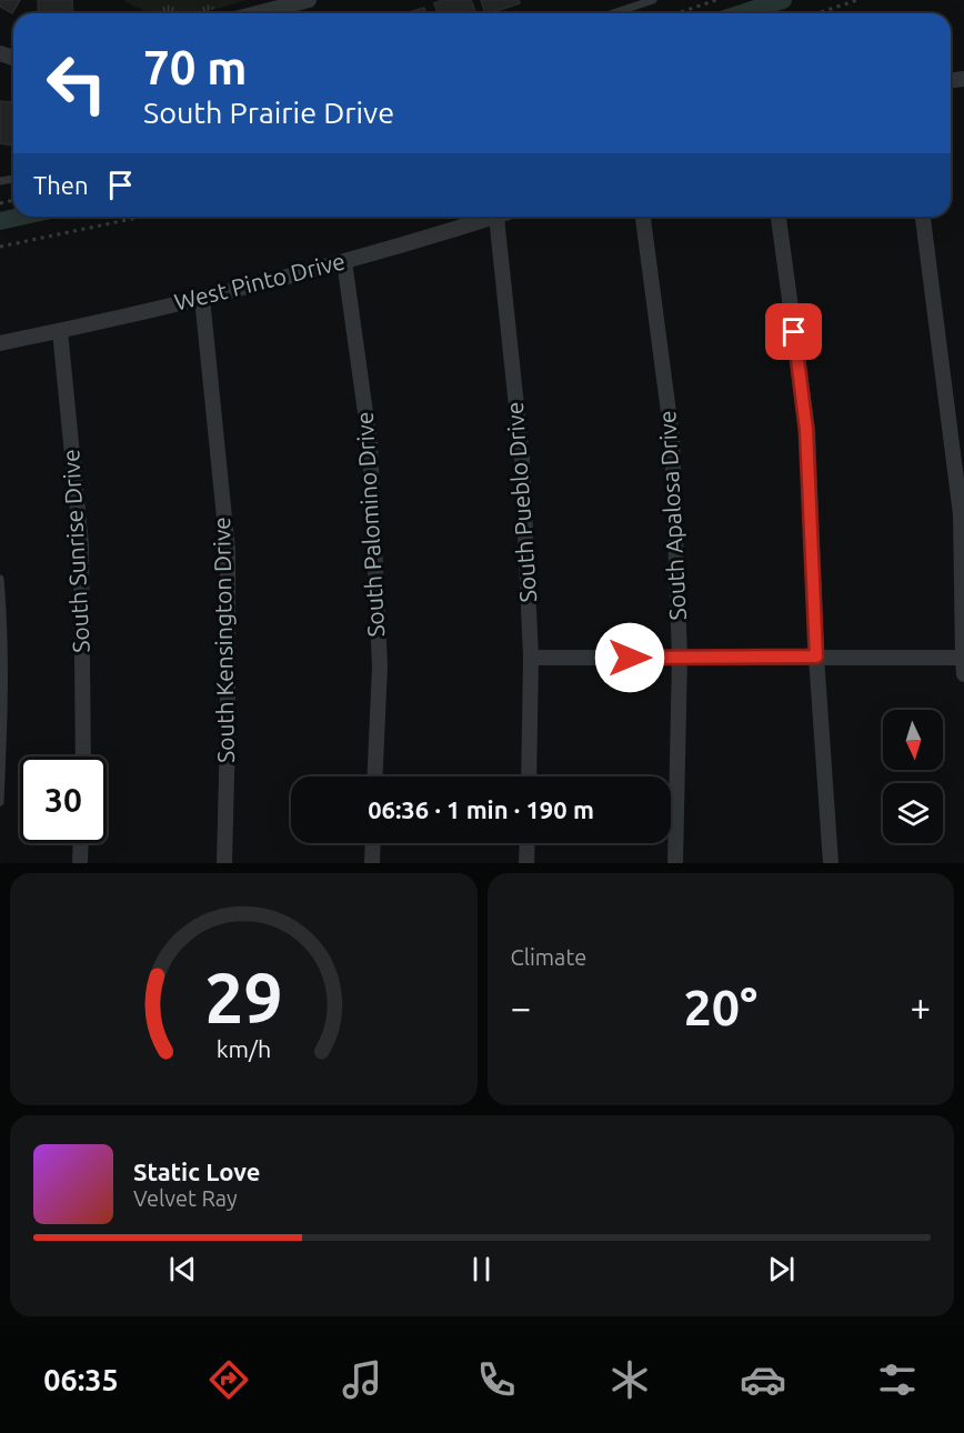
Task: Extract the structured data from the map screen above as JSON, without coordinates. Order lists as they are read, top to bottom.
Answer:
{
  "streets": {
    "street": [
      "West Pinto Drive",
      "South Pueblo Drive",
      "South Apalosa Drive",
      "South Palomino Drive",
      "South Sunrise Drive",
      "South Kensington Drive"
    ]
  },
  "crossings": [
    ["West Pinto Drive", "South Pueblo Drive"],
    ["West Pinto Drive", "South Palomino Drive"],
    ["West Pinto Drive", "South Sunrise Drive"],
    ["West Pinto Drive", "South Kensington Drive"]
  ],
  "north": "bottom",
  "page": {
    "turn": ["70 m", "South Prairie Drive"],
    "then": "Then",
    "limit": "30",
    "trip": "06:36 · 1 min · 190 m",
    "tile": "Climate",
    "heat": ["−", "20°", "+"],
    "song": ["Static Love", "Velvet Ray"],
    "tabs": "06:35",
    "gauge": ["29", "km/h"]
  }
}
